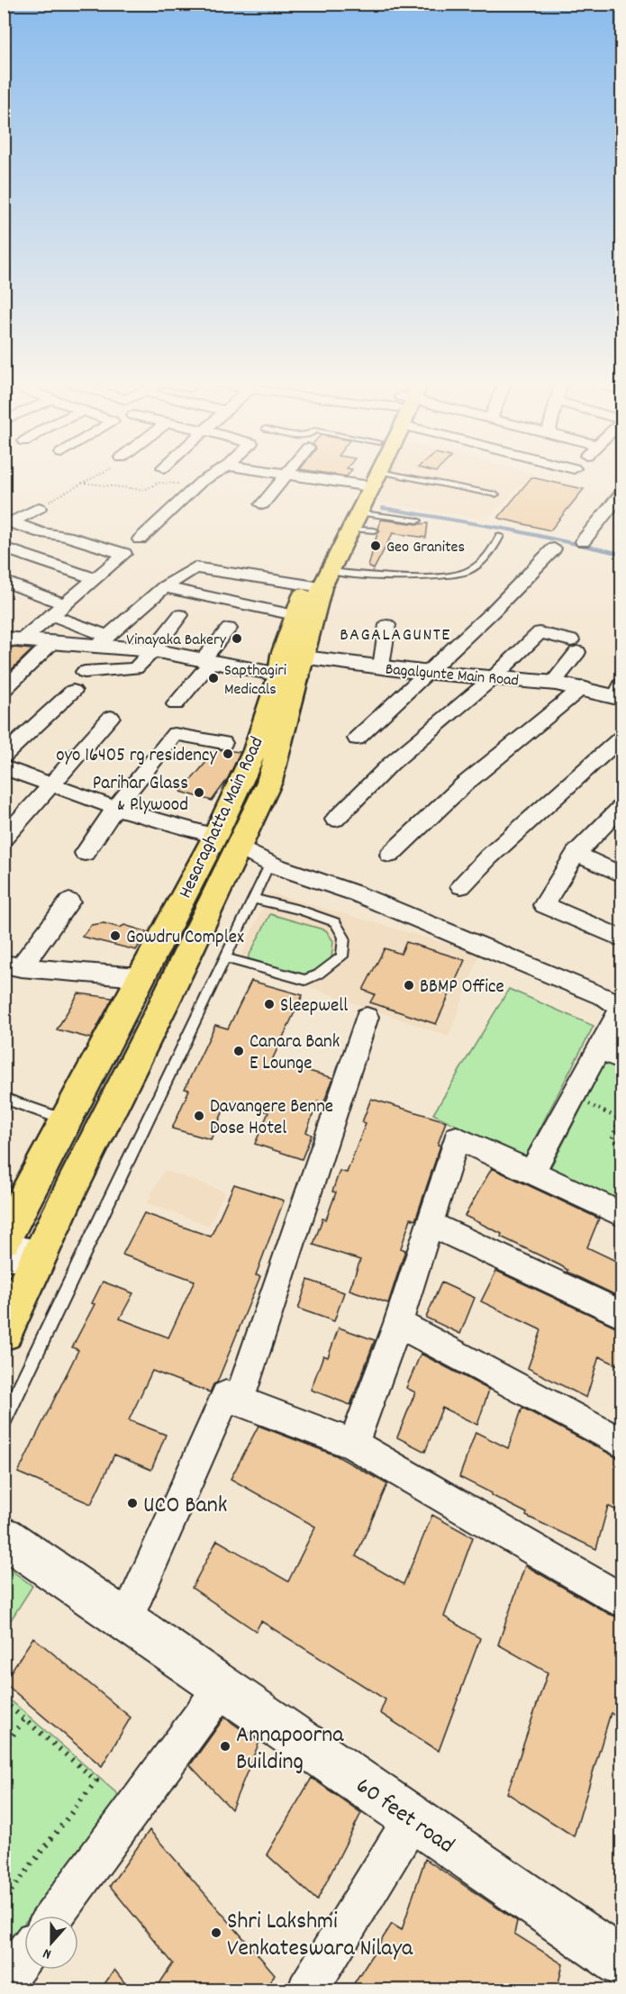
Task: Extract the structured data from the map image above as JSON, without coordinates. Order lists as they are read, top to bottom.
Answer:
{
  "streets": {
    "main road": ["Hesaraghatta Main Road"],
    "street": ["Bagalgunte Main Road", "60 feet road"]
  },
  "crossings": [
    ["Bagalgunte Main Road", "Hesaraghatta Main Road"]
  ],
  "districts": ["BAGALAGUNTE"],
  "places": [
    "Geo Granites",
    "Vinayaka Bakery",
    "Sapthagiri Medicals",
    "oyo 16405 rg residency",
    "Parihar Glass & Plywood",
    "Gowdru Complex",
    "BBMP Office",
    "Sleepwell",
    "Canara Bank E Lounge",
    "Davangere Benne Dose Hotel",
    "UCO Bank",
    "Annapoorna Building",
    "Shri Lakshmi Venkateswara Nilaya"
  ],
  "north": "bottom"
}
